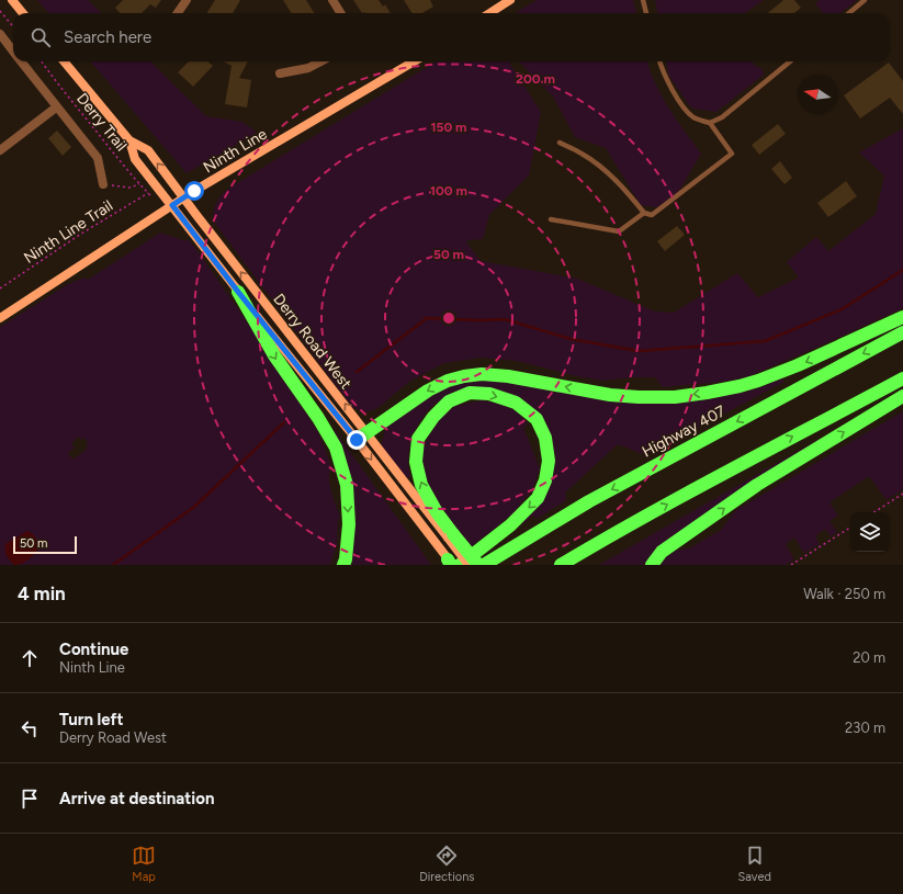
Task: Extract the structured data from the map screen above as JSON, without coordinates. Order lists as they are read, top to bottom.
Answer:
{
  "streets": {
    "highway": ["Highway 407"],
    "main road": ["Ninth Line", "Derry Road West"],
    "path": ["Derry Trail", "Ninth Line Trail"]
  },
  "crossings": [
    ["Derry Trail", "Ninth Line Trail"],
    ["Ninth Line", "Derry Road West"]
  ],
  "scale_bar": "50 m",
  "north": "left",
  "page": {
    "search": "Search here",
    "scale": "50 m",
    "heading": ["4 min", "Walk · 250 m"],
    "list": [
      ["Continue", "Ninth Line", "20 m"],
      ["Turn left", "Derry Road West", "230 m"],
      "Arrive at destination"
    ],
    "nav": ["Map", "Directions", "Saved"]
  },
  "rings": [
    "200 m",
    "150 m",
    "100 m",
    "50 m"
  ]
}
